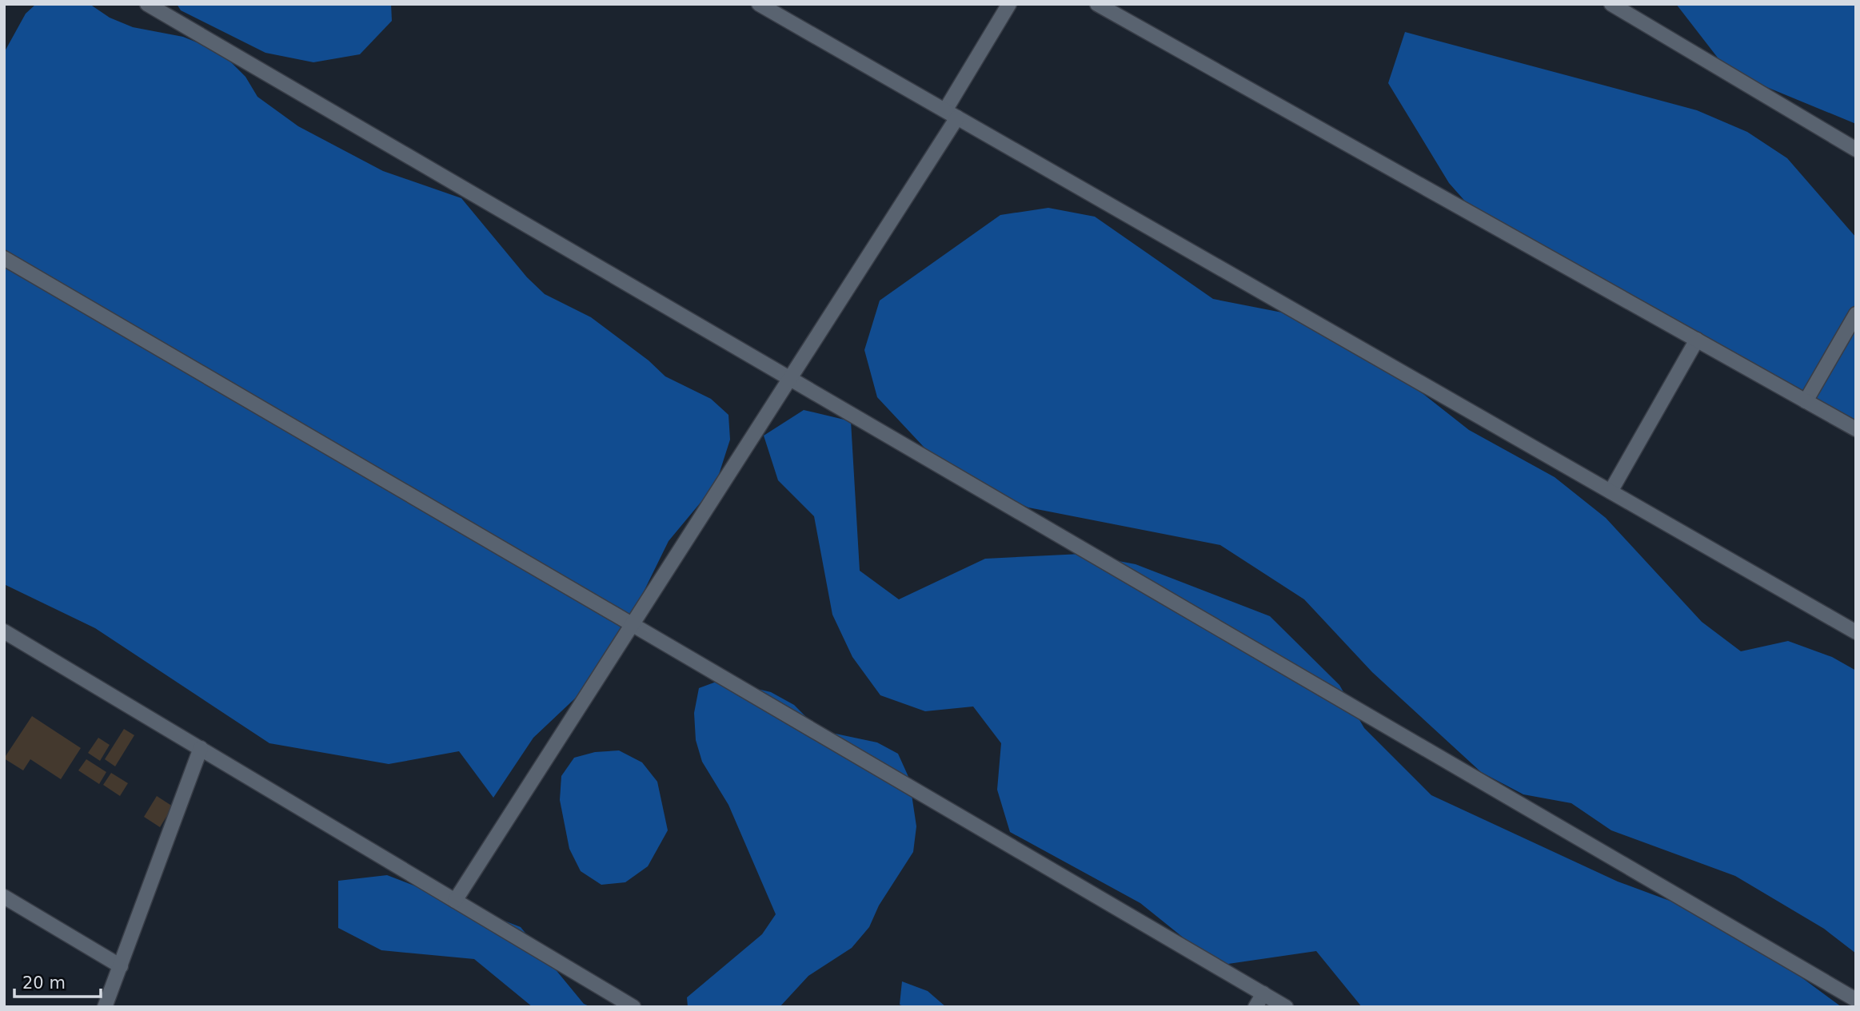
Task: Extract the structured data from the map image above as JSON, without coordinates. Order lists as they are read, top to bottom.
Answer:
{
  "scale_bar": "20 m"
}
